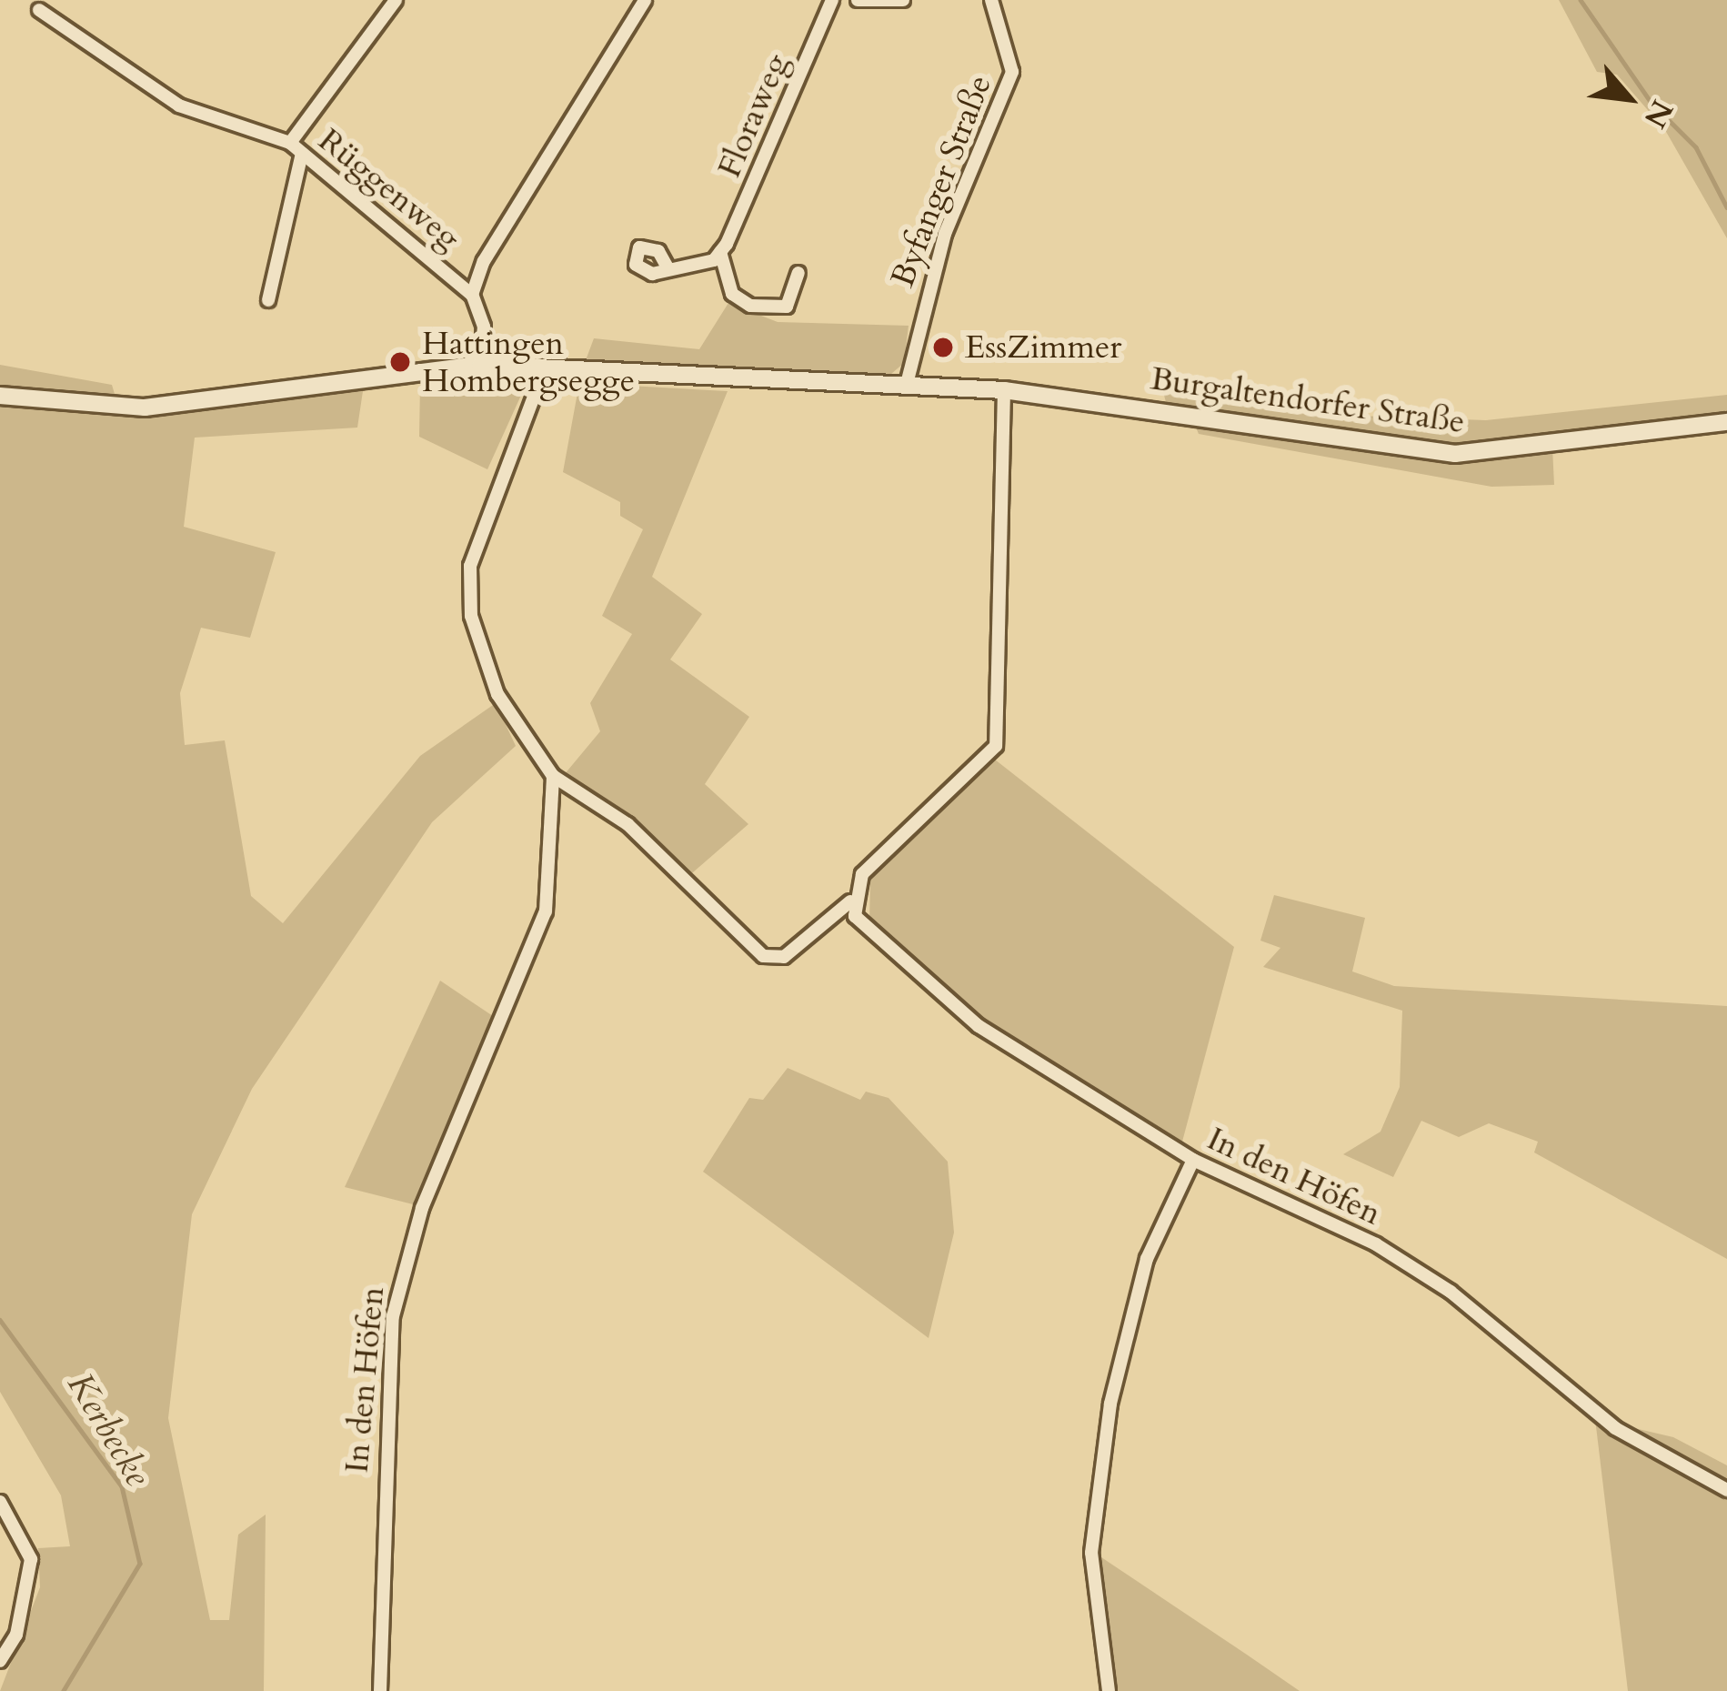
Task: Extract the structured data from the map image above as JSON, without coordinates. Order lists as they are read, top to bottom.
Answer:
{
  "streets": {
    "main road": ["Burgaltendorfer Straße"],
    "street": [
      "Floraweg",
      "Byfanger Straße",
      "Rüggenweg",
      "In den Höfen"
    ]
  },
  "crossings": [
    ["Byfanger Straße", "Burgaltendorfer Straße"]
  ],
  "water": ["Kerbecke"],
  "places": ["EssZimmer", "Hattingen Hombergsegge"],
  "north": "bottom right"
}
